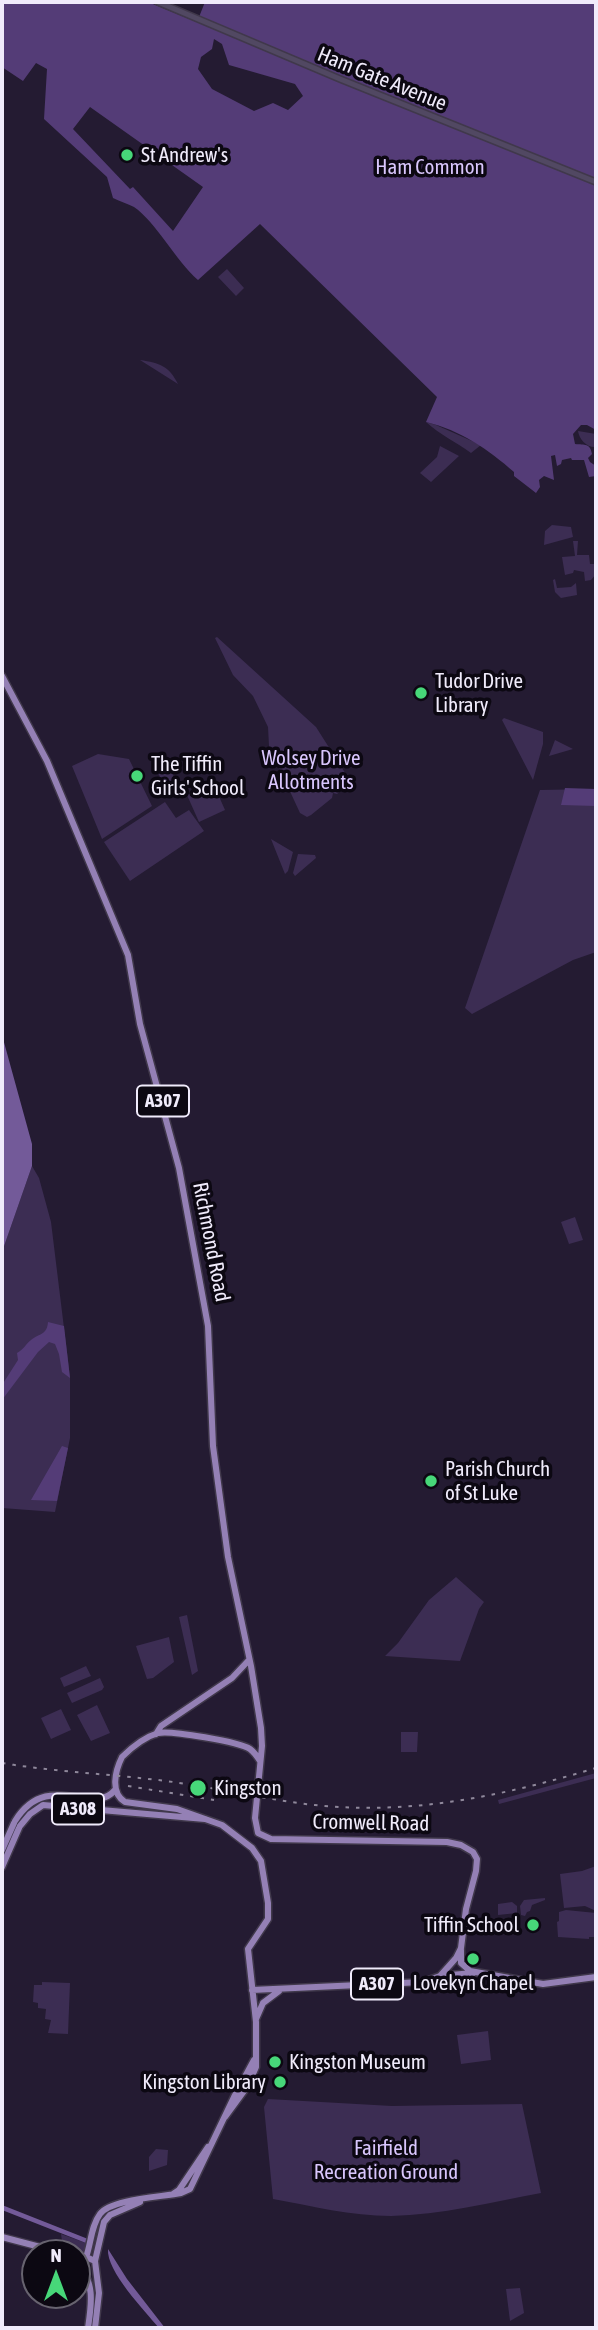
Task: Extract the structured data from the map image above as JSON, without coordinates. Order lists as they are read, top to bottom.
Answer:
{
  "streets": {
    "main road": [
      "Ham Gate Avenue",
      "A307",
      "Richmond Road",
      "A308",
      "Cromwell Road"
    ]
  },
  "crossings": [
    ["A307", "Cromwell Road"],
    ["Richmond Road", "Cromwell Road"]
  ],
  "parks": ["Ham Common", "Wolsey Drive Allotments", "Fairfield Recreation Ground"],
  "places": [
    "St Andrew's",
    "Tudor Drive Library",
    "The Tiffin Girls' School",
    "Parish Church of St Luke",
    "Kingston",
    "Tiffin School",
    "Lovekyn Chapel",
    "Kingston Museum",
    "Kingston Library"
  ],
  "north": "top"
}
